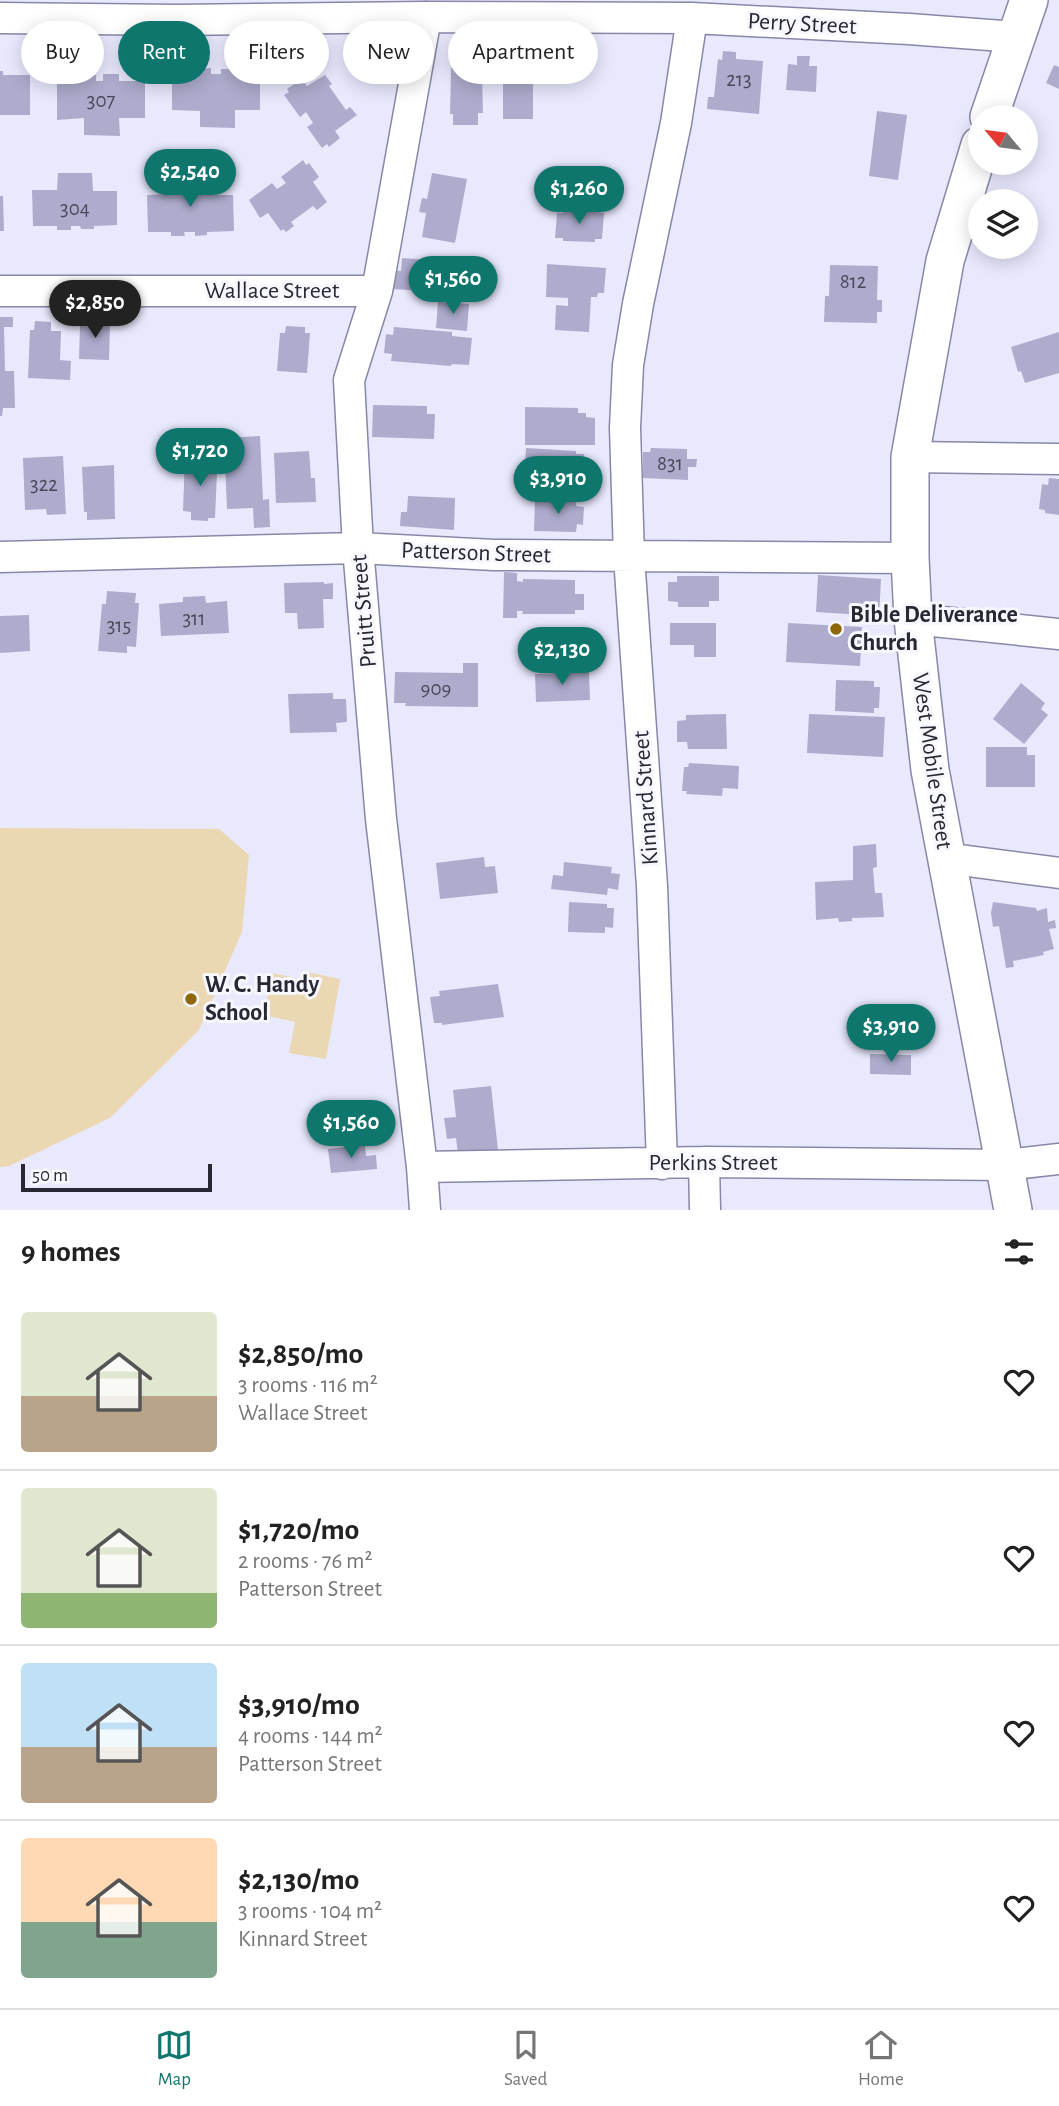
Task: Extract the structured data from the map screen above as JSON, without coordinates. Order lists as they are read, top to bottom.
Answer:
{
  "streets": {
    "street": [
      "Perry Street",
      "Wallace Street",
      "Patterson Street",
      "Pruitt Street",
      "West Mobile Street",
      "Kinnard Street",
      "Perkins Street"
    ]
  },
  "crossings": [
    ["Perry Street", "Pruitt Street"],
    ["Perry Street", "Kinnard Street"],
    ["Wallace Street", "Pruitt Street"],
    ["Patterson Street", "Pruitt Street"],
    ["Patterson Street", "West Mobile Street"],
    ["Patterson Street", "Kinnard Street"],
    ["Pruitt Street", "Perkins Street"],
    ["West Mobile Street", "Perkins Street"],
    ["Kinnard Street", "Perkins Street"]
  ],
  "places": ["Bible Deliverance Church", "W. C. Handy School"],
  "house_numbers": [
    "213",
    "307",
    "304",
    "812",
    "831",
    "322",
    "311",
    "315",
    "909"
  ],
  "scale_bar": "50 m",
  "north": "top left",
  "page": {
    "chip": [
      "Buy",
      "Rent",
      "Filters",
      "New",
      "Apartment"
    ],
    "price": [
      "$2,540",
      "$1,260",
      "$1,560",
      "$2,850",
      "$1,720",
      "$3,910",
      "$2,130",
      "$3,910",
      "$1,560"
    ],
    "scale": "50 m",
    "heading": "9 homes",
    "list": [
      {
        "name": "$2,850/mo",
        "note": "3 rooms · 116 m² · Wallace Street"
      },
      {
        "name": "$1,720/mo",
        "note": "2 rooms · 76 m² · Patterson Street"
      },
      {
        "name": "$3,910/mo",
        "note": "4 rooms · 144 m² · Patterson Street"
      },
      {
        "name": "$2,130/mo",
        "note": "3 rooms · 104 m² · Kinnard Street"
      }
    ],
    "tabs": ["Map", "Saved", "Home"]
  }
}
